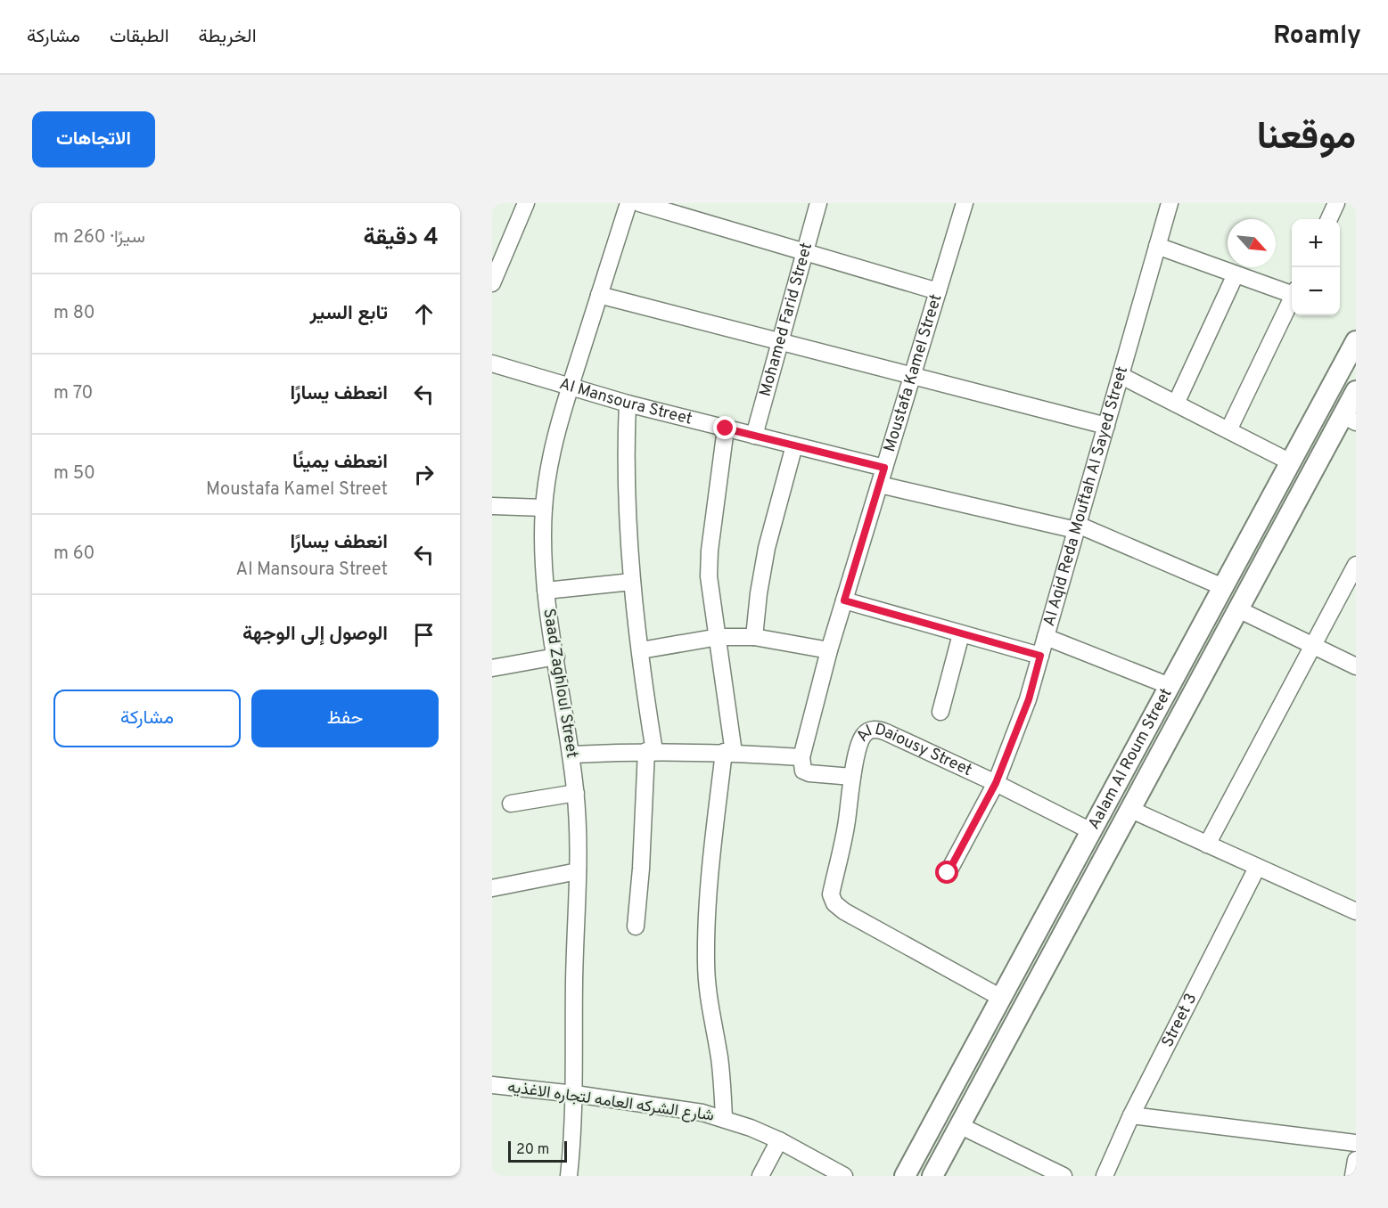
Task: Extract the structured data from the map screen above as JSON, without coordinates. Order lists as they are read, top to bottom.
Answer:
{
  "streets": {
    "street": [
      "Mohamed Farid Street",
      "Moustafa Kamel Street",
      "Al Mansoura Street",
      "Al Aqid Reda Mouftah Al Sayed Street",
      "Saad Zaghloul Street",
      "Aalam Al Roum Street",
      "Al Daiousy Street",
      "Street 3",
      "شارع الشركه العامه لتجاره الاغذيه"
    ]
  },
  "crossings": [
    ["Mohamed Farid Street", "Al Mansoura Street"],
    ["Moustafa Kamel Street", "Al Mansoura Street"],
    ["Al Mansoura Street", "Saad Zaghloul Street"],
    ["Al Aqid Reda Mouftah Al Sayed Street", "Al Daiousy Street"],
    ["Saad Zaghloul Street", "شارع الشركه العامه لتجاره الاغذيه"],
    ["Aalam Al Roum Street", "Al Daiousy Street"]
  ],
  "scale_bar": "20 m",
  "north": "bottom right",
  "page": {
    "header": "Roamly",
    "nav": ["الخريطة", "الطبقات", "مشاركة"],
    "title": "موقعنا",
    "buttons": [
      "الاتجاهات",
      ["حفظ", "مشاركة"]
    ],
    "heading": ["4 دقيقة", "سيرًا · 260 m"],
    "map_buttons": ["+", "−"],
    "list": [
      ["تابع السير", "80 m"],
      ["انعطف يسارًا", "70 m"],
      ["انعطف يمينًا", "Moustafa Kamel Street", "50 m"],
      ["انعطف يسارًا", "Al Mansoura Street", "60 m"],
      "الوصول إلى الوجهة"
    ],
    "scale": "20 m"
  }
}
